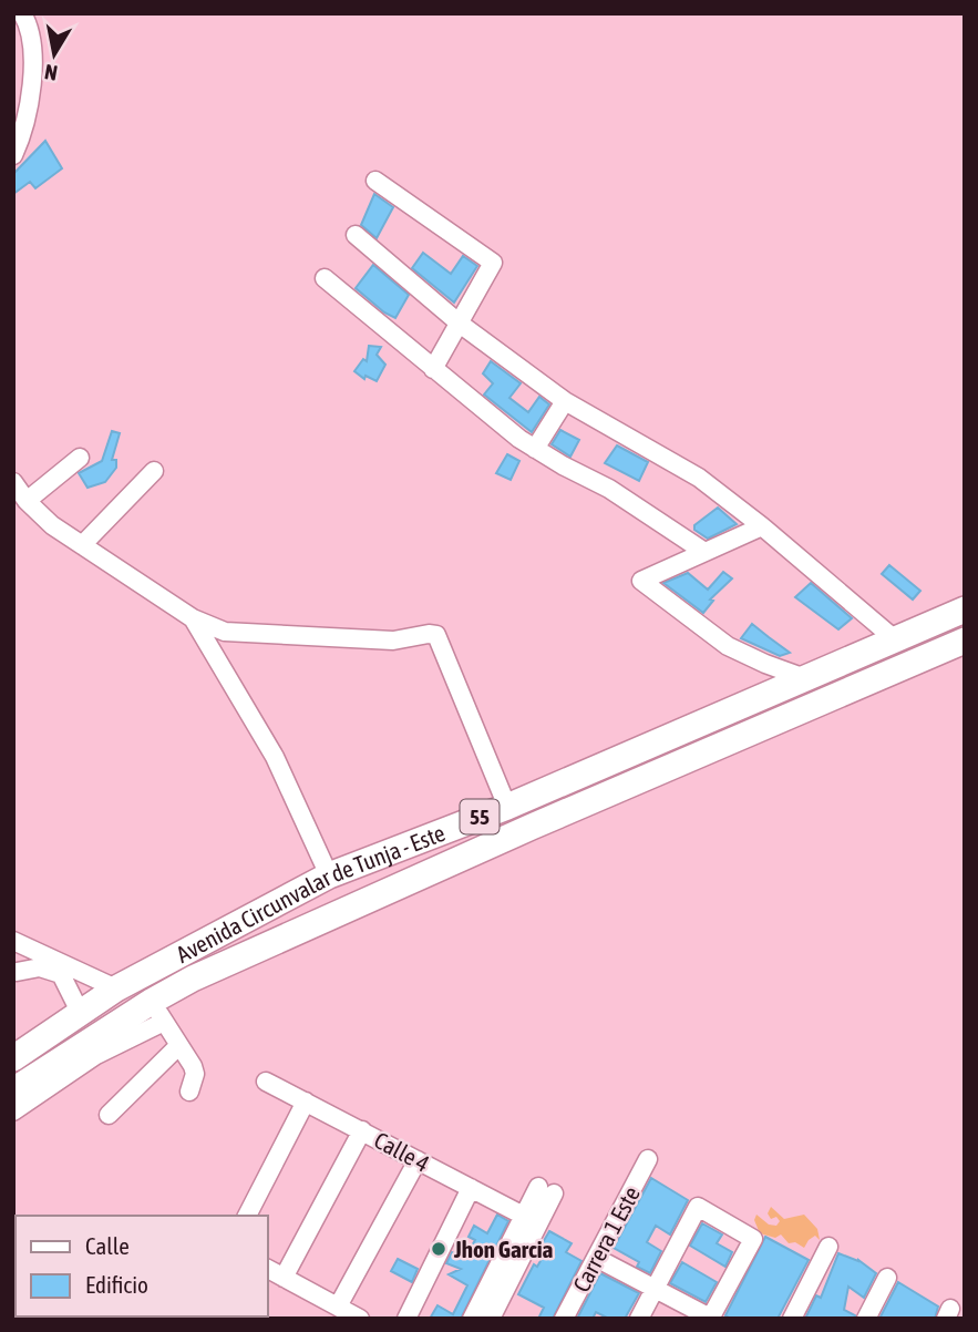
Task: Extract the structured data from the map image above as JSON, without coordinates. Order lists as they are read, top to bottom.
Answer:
{
  "streets": {
    "highway": ["55", "Avenida Circunvalar de Tunja - Este"],
    "street": ["Calle 4", "Carrera 1 Este"]
  },
  "places": ["Jhon Garcia"],
  "legend": ["Calle", "Edificio"],
  "north": "bottom"
}
